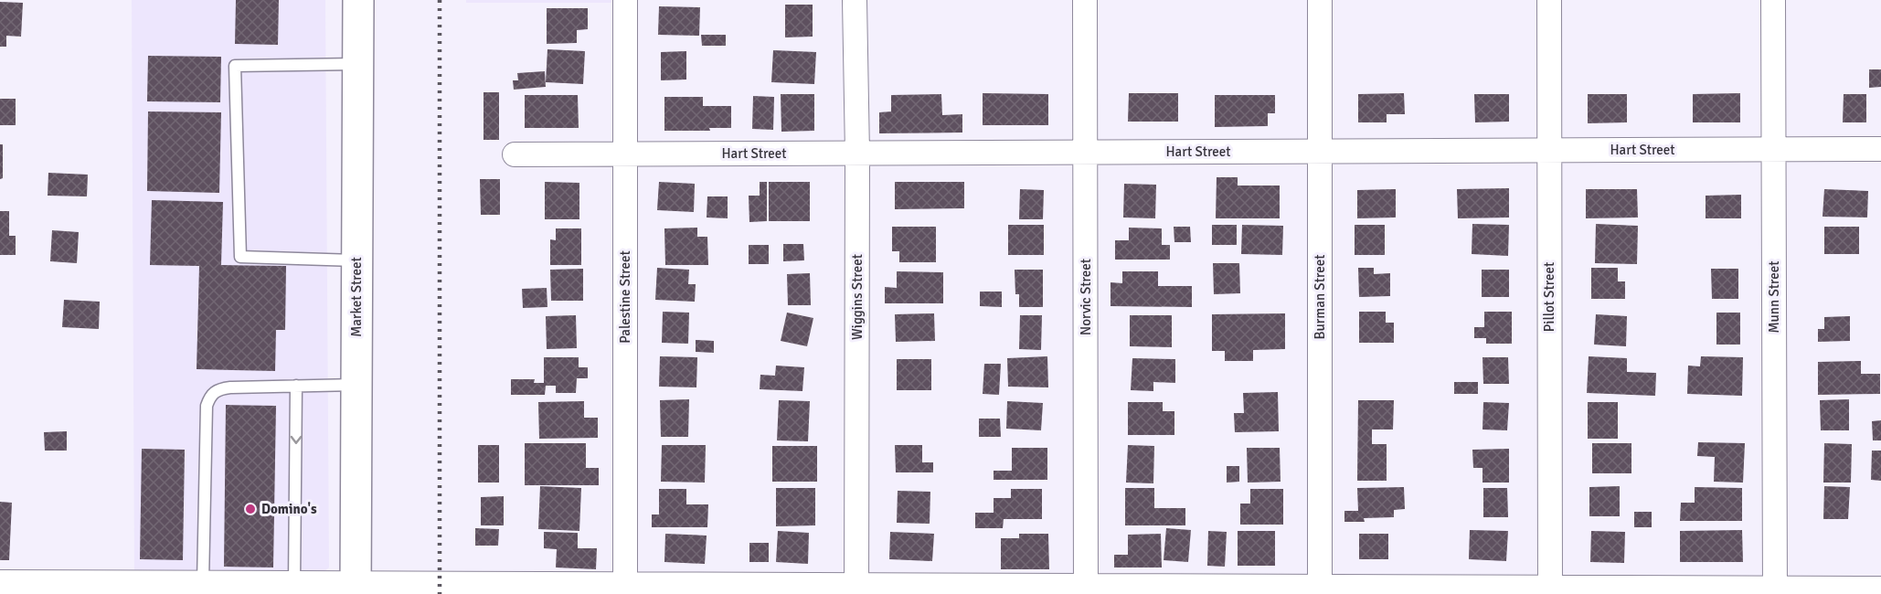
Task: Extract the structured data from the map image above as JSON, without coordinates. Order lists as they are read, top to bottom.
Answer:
{
  "streets": {
    "main road": ["Market Street"],
    "street": [
      "Hart Street",
      "Palestine Street",
      "Wiggins Street",
      "Norvic Street",
      "Burman Street",
      "Pillot Street",
      "Munn Street"
    ]
  },
  "crossings": [
    ["Hart Street", "Palestine Street"],
    ["Hart Street", "Wiggins Street"],
    ["Hart Street", "Norvic Street"],
    ["Hart Street", "Burman Street"],
    ["Hart Street", "Pillot Street"],
    ["Hart Street", "Munn Street"]
  ],
  "places": ["Domino's"]
}
